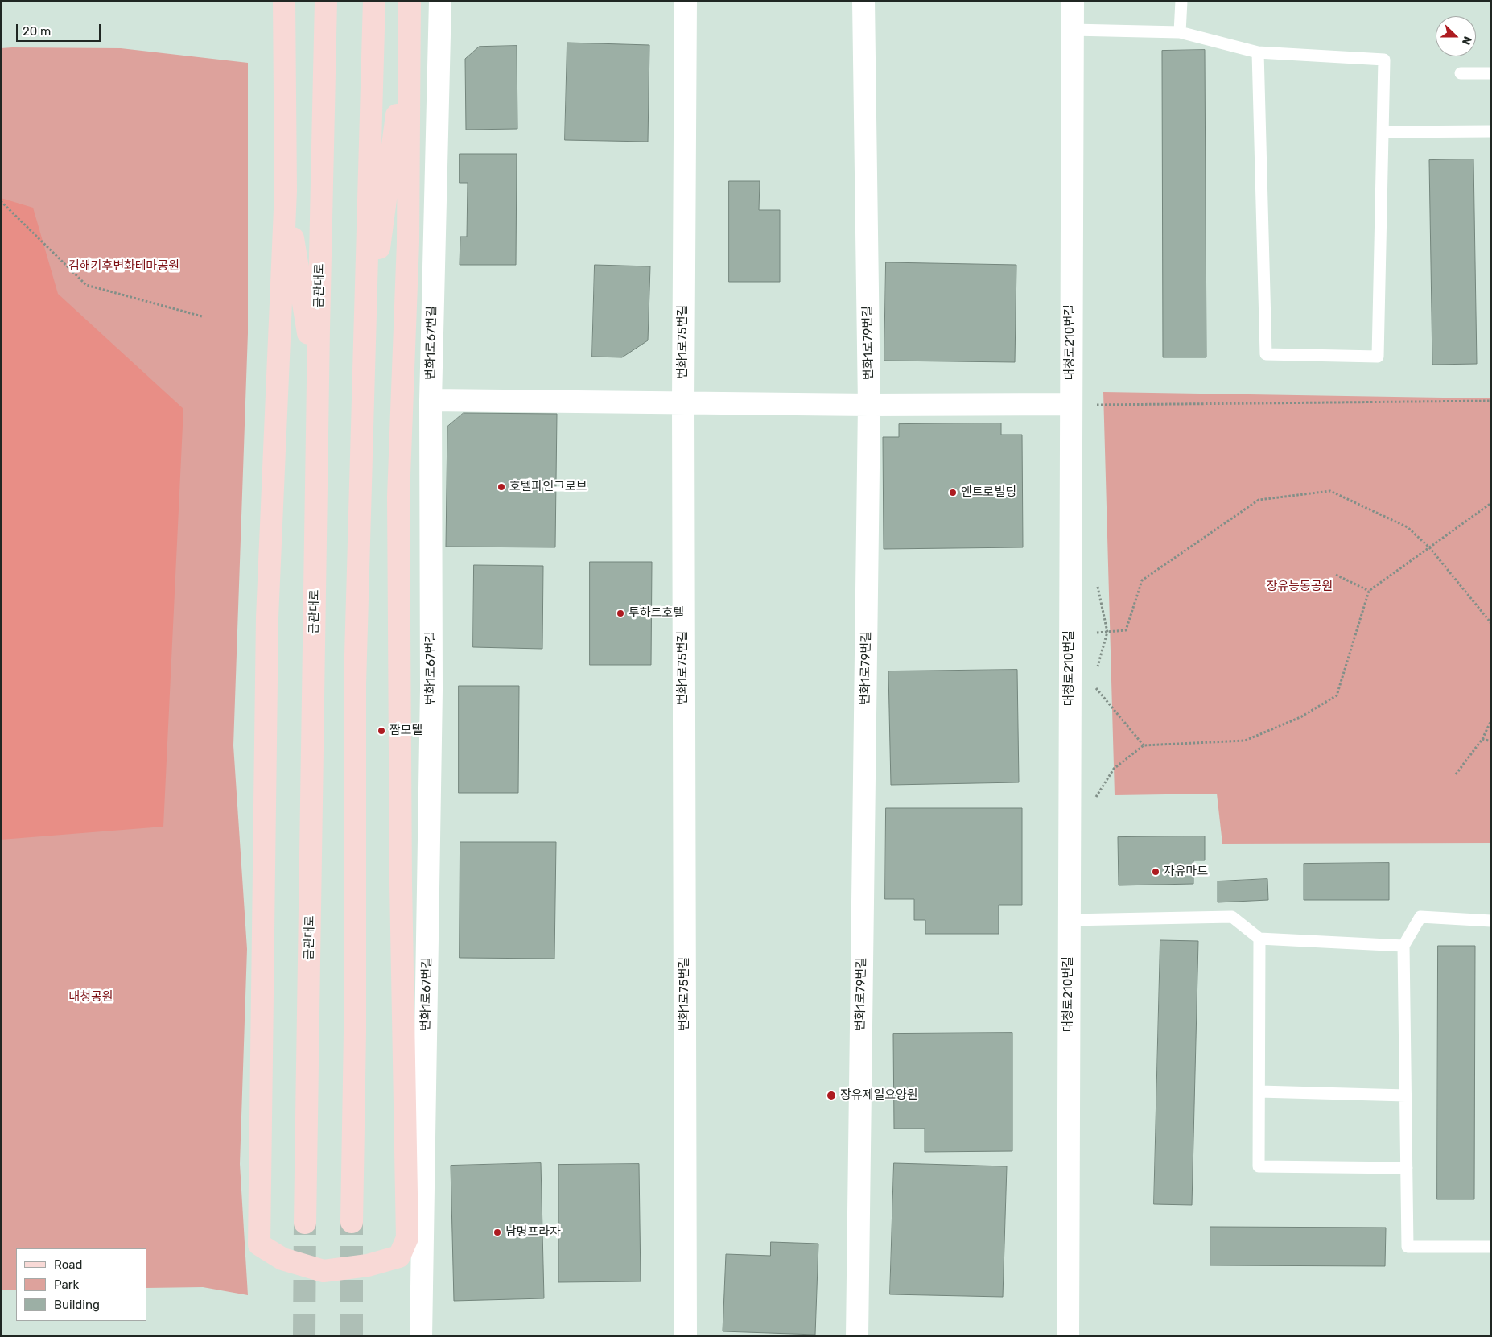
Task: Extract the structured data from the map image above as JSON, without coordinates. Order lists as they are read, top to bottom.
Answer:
{
  "streets": {
    "main road": ["금관대로"],
    "street": [
      "번화1로75번길",
      "대청로210번길",
      "번화1로67번길",
      "번화1로79번길"
    ]
  },
  "parks": ["김해기후변화테마공원", "장유능동공원", "대청공원"],
  "places": [
    "호텔파인그로브",
    "엔트로빌딩",
    "투하트호텔",
    "짬모텔",
    "자유마트",
    "장유제일요양원",
    "남명프라자"
  ],
  "legend": ["Road", "Park", "Building"],
  "scale_bar": "20 m",
  "north": "right"
}
